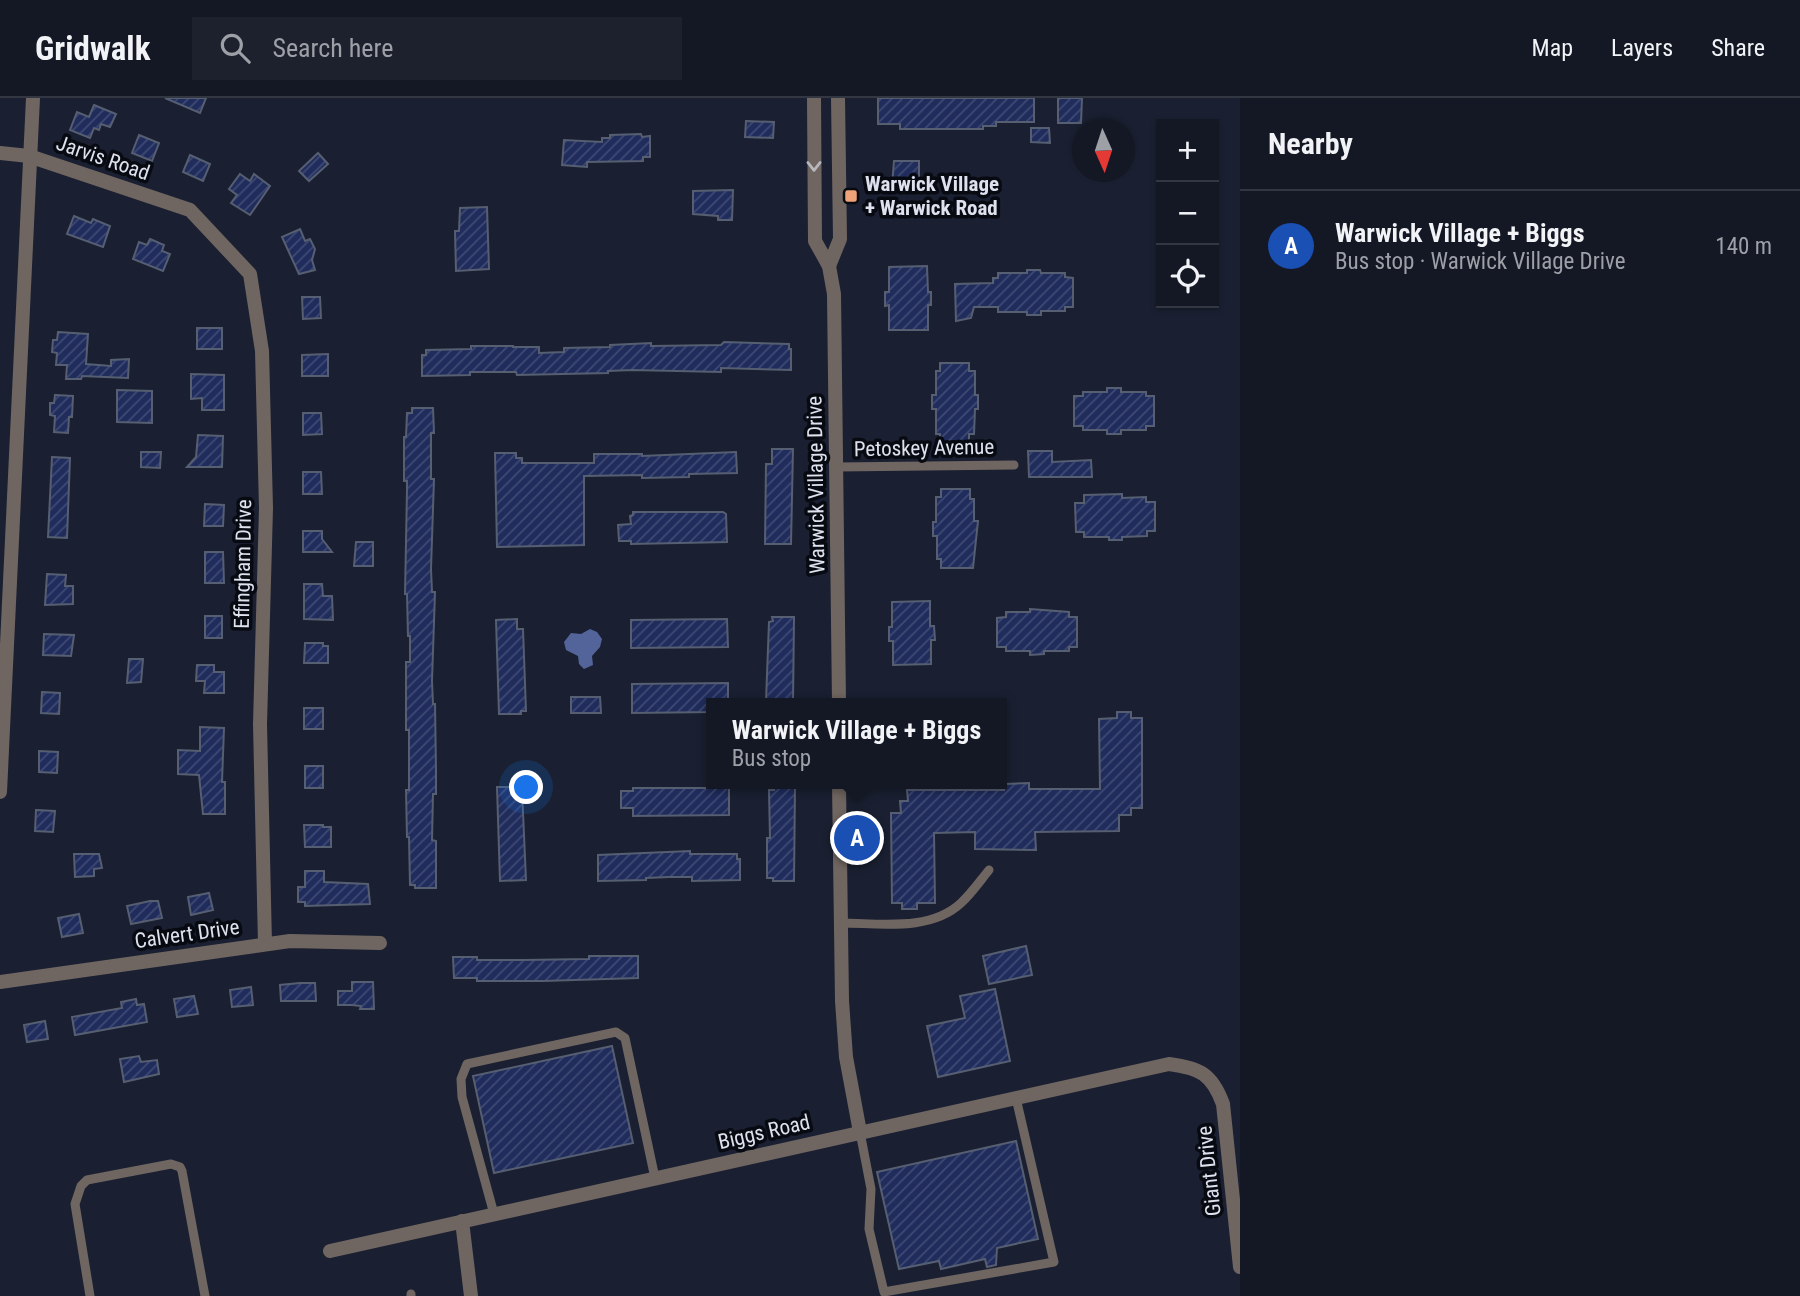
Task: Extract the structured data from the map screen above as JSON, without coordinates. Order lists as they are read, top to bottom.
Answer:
{
  "streets": {
    "street": [
      "Jarvis Road",
      "Warwick Village Drive",
      "Effingham Drive",
      "Calvert Drive",
      "Biggs Road",
      "Giant Drive"
    ],
    "lane": ["Petoskey Avenue"]
  },
  "crossings": [
    ["Jarvis Road", "Effingham Drive"],
    ["Petoskey Avenue", "Warwick Village Drive"],
    ["Effingham Drive", "Calvert Drive"],
    ["Biggs Road", "Giant Drive"]
  ],
  "places": {
    "transit": ["Warwick Village + Warwick Road"]
  },
  "north": "bottom",
  "page": {
    "header": "Gridwalk",
    "search": "Search here",
    "nav": ["Map", "Layers", "Share"],
    "heading": "Nearby",
    "map_buttons": ["+", "−"],
    "list": [
      {
        "mark": "A",
        "name": "Warwick Village + Biggs",
        "note": "Bus stop · Warwick Village Drive",
        "value": "140 m"
      }
    ],
    "popup": ["Warwick Village + Biggs", "Bus stop"],
    "pins": "A"
  }
}
